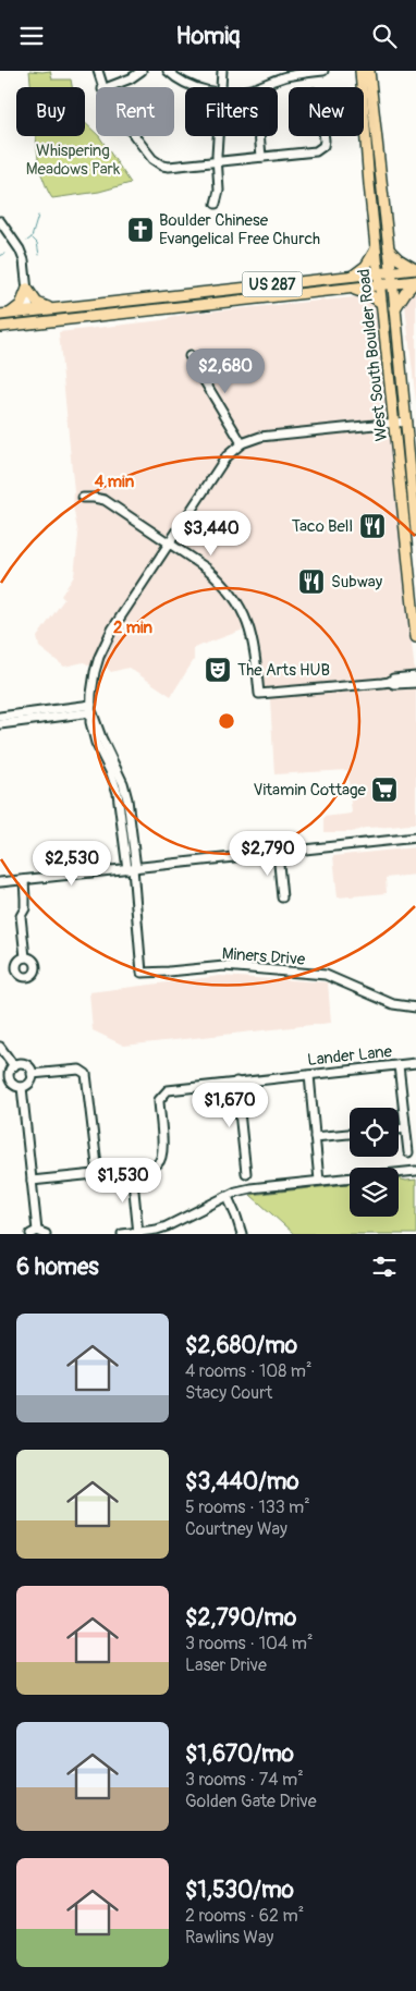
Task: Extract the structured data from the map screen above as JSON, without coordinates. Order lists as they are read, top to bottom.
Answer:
{
  "streets": {
    "main road": ["US 287", "West South Boulder Road"],
    "street": ["Miners Drive", "Lander Lane"]
  },
  "crossings": [
    ["US 287", "West South Boulder Road"]
  ],
  "parks": ["Whispering Meadows Park"],
  "places": {
    "church": ["Boulder Chinese Evangelical Free Church"],
    "restaurant": ["Taco Bell", "Subway"],
    "theatre": ["The Arts HUB"],
    "supermarket": ["Vitamin Cottage"]
  },
  "page": {
    "header": "Homiq",
    "chip": [
      "Buy",
      "Rent",
      "Filters",
      "New"
    ],
    "price": [
      "$2,680",
      "$3,440",
      "$2,790",
      "$2,530",
      "$1,670",
      "$1,530"
    ],
    "heading": "6 homes",
    "list": [
      {
        "name": "$2,680/mo",
        "note": "4 rooms · 108 m² · Stacy Court"
      },
      {
        "name": "$3,440/mo",
        "note": "5 rooms · 133 m² · Courtney Way"
      },
      {
        "name": "$2,790/mo",
        "note": "3 rooms · 104 m² · Laser Drive"
      },
      {
        "name": "$1,670/mo",
        "note": "3 rooms · 74 m² · Golden Gate Drive"
      },
      {
        "name": "$1,530/mo",
        "note": "2 rooms · 62 m² · Rawlins Way"
      }
    ]
  },
  "rings": ["4 min", "2 min"]
}
